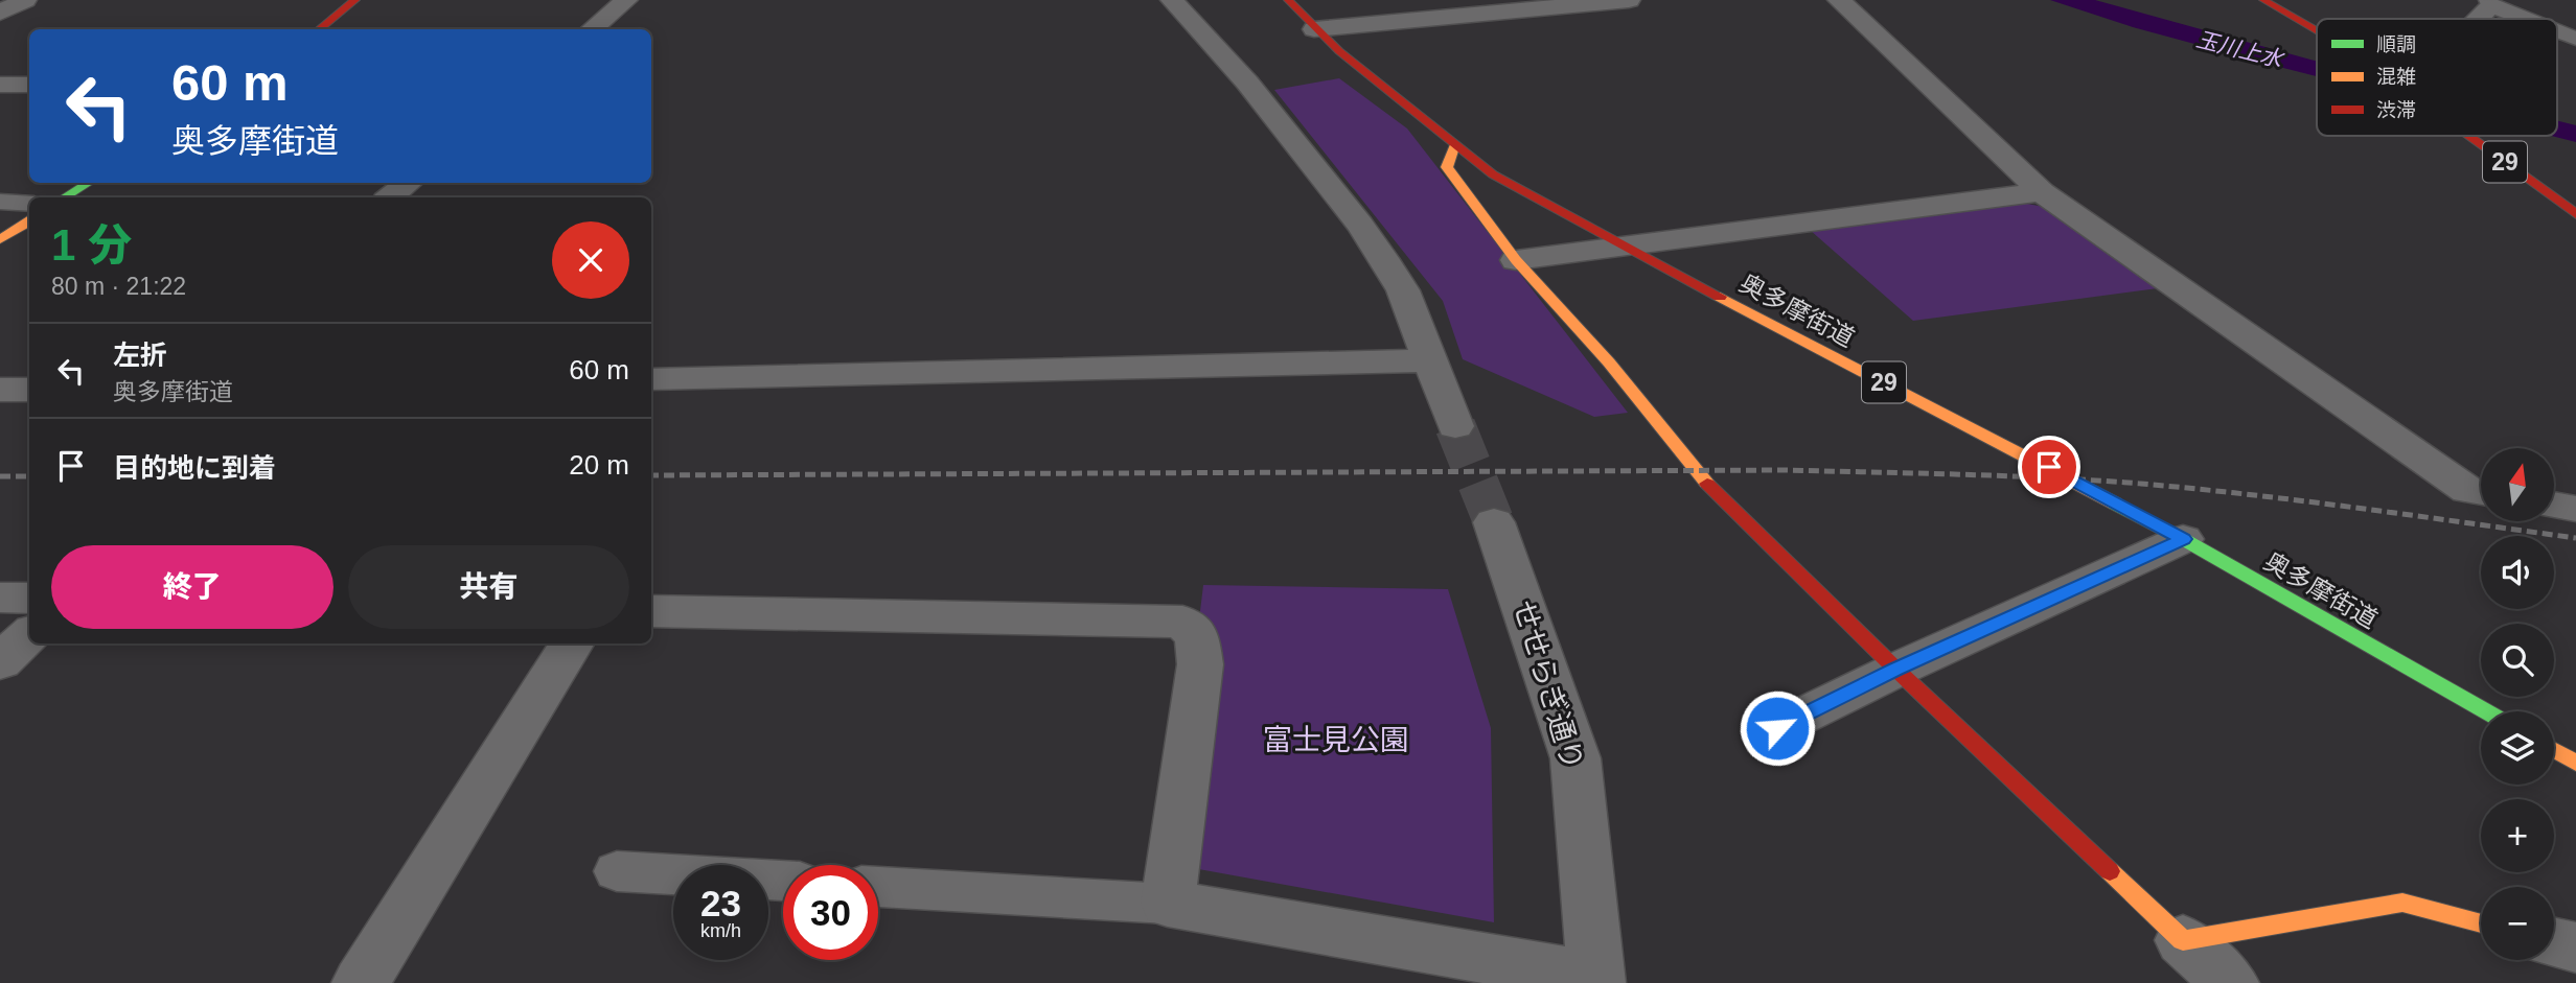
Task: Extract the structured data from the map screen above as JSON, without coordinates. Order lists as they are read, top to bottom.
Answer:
{
  "streets": {
    "main road": ["29", "奥多摩街道"],
    "street": ["せせらぎ通り"]
  },
  "water": ["玉川上水"],
  "parks": ["富士見公園"],
  "legend": ["順調", "混雑", "渋滞"],
  "north": "top",
  "page": {
    "turn": ["60 m", "奥多摩街道"],
    "heading": ["1 分", "80 m · 21:22"],
    "list": [
      {
        "name": "左折",
        "note": "奥多摩街道",
        "value": "60 m"
      },
      {
        "name": "目的地に到着",
        "value": "20 m"
      }
    ],
    "map_buttons": ["+", "−"],
    "buttons": ["終了", "共有"],
    "speed": "23 km/h",
    "limit": "30"
  }
}
